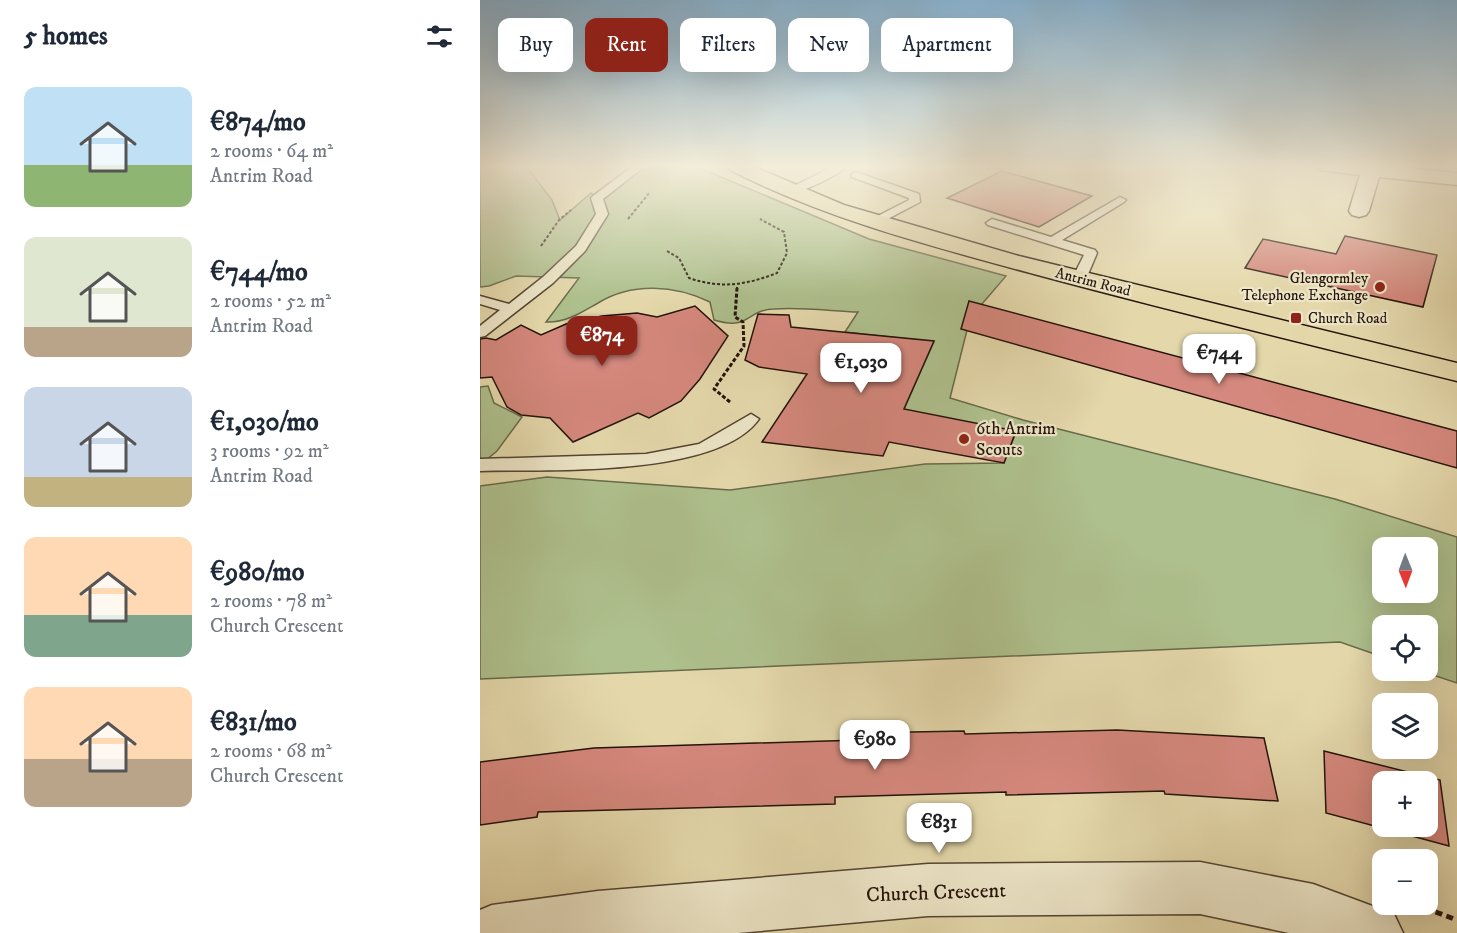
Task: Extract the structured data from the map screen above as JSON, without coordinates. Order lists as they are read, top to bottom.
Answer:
{
  "streets": {
    "main road": ["Antrim Road"],
    "street": ["Church Crescent"]
  },
  "places": {
    "other": ["Glengormley Telephone Exchange", "6th Antrim Scouts"],
    "transit": ["Church Road"]
  },
  "north": "bottom",
  "page": {
    "heading": "5 homes",
    "chip": [
      "Buy",
      "Rent",
      "Filters",
      "New",
      "Apartment"
    ],
    "list": [
      {
        "name": "€874/mo",
        "note": "2 rooms · 64 m² · Antrim Road"
      },
      {
        "name": "€744/mo",
        "note": "2 rooms · 52 m² · Antrim Road"
      },
      {
        "name": "€1,030/mo",
        "note": "3 rooms · 92 m² · Antrim Road"
      },
      {
        "name": "€980/mo",
        "note": "2 rooms · 78 m² · Church Crescent"
      },
      {
        "name": "€831/mo",
        "note": "2 rooms · 68 m² · Church Crescent"
      }
    ],
    "price": [
      "€874",
      "€744",
      "€1,030",
      "€980",
      "€831"
    ],
    "map_buttons": ["+", "−"]
  }
}
